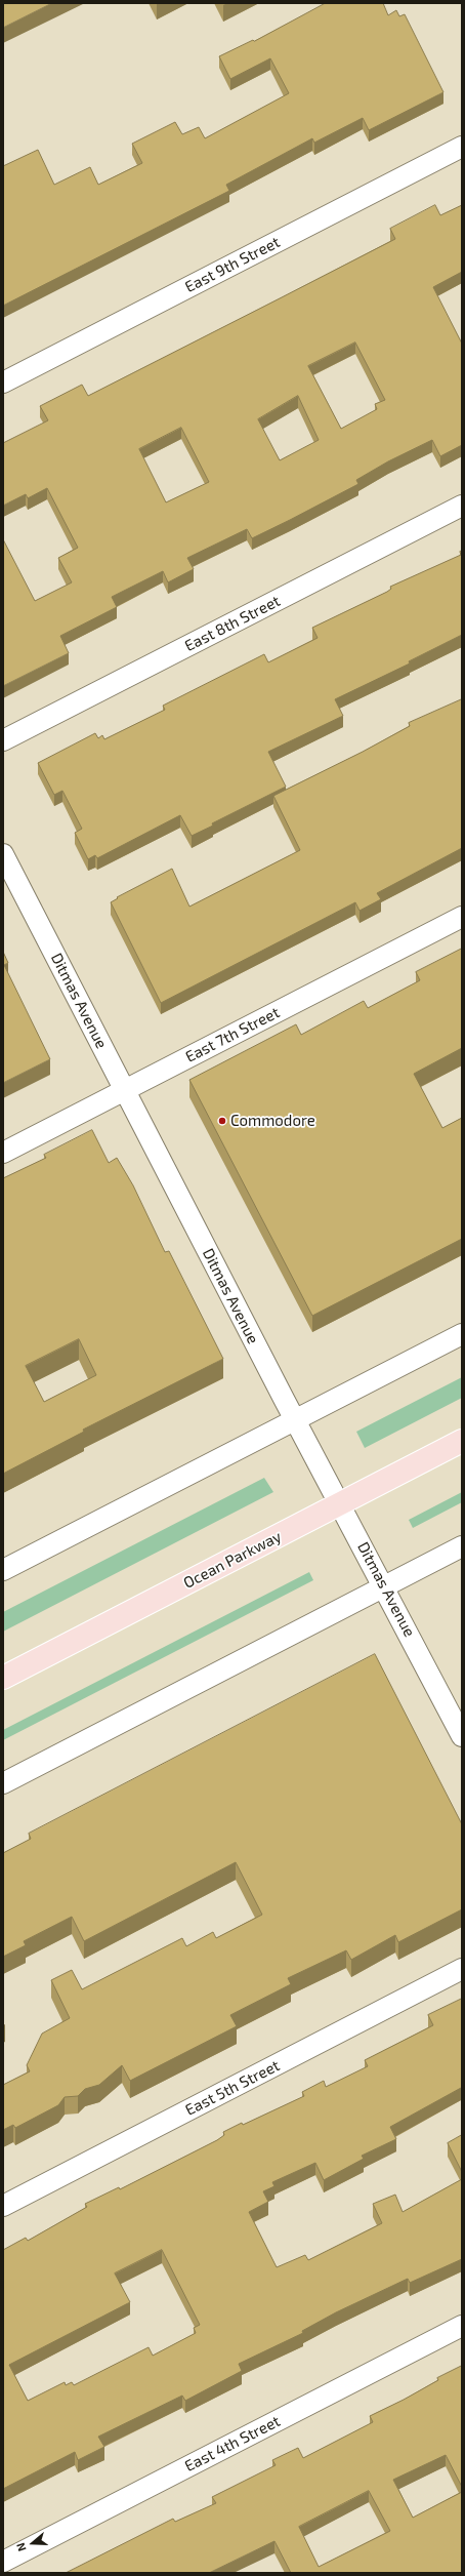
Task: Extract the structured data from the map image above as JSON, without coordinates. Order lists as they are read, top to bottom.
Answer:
{
  "streets": {
    "main road": ["Ocean Parkway"],
    "street": [
      "East 9th Street",
      "East 8th Street",
      "Ditmas Avenue",
      "East 7th Street",
      "East 5th Street",
      "East 4th Street"
    ]
  },
  "crossings": [
    ["Ditmas Avenue", "East 7th Street"],
    ["Ditmas Avenue", "Ocean Parkway"]
  ],
  "places": ["Commodore"],
  "north": "left"
}
